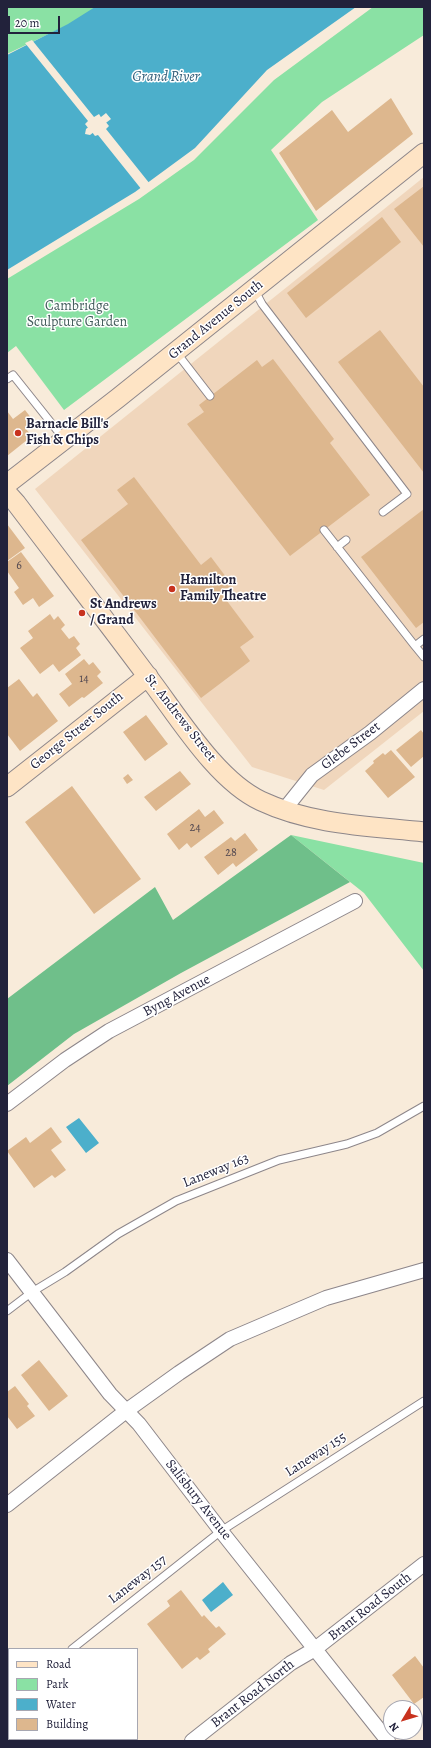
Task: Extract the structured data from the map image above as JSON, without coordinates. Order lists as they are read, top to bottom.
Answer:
{
  "streets": {
    "main road": ["Grand Avenue South", "St. Andrews Street", "George Street South"],
    "street": [
      "Glebe Street",
      "Byng Avenue",
      "Salisbury Avenue",
      "Brant Road South",
      "Brant Road North"
    ],
    "lane": ["Laneway 163", "Laneway 155", "Laneway 157"]
  },
  "crossings": [
    ["St. Andrews Street", "George Street South"],
    ["St. Andrews Street", "Glebe Street"],
    ["Laneway 163", "Salisbury Avenue"],
    ["Laneway 155", "Salisbury Avenue"],
    ["Laneway 155", "Laneway 157"],
    ["Salisbury Avenue", "Laneway 157"],
    ["Salisbury Avenue", "Brant Road South"],
    ["Salisbury Avenue", "Brant Road North"],
    ["Brant Road South", "Brant Road North"]
  ],
  "water": ["Grand River"],
  "parks": ["Cambridge Sculpture Garden"],
  "places": ["Barnacle Bill's Fish & Chips", "Hamilton Family Theatre", "St Andrews / Grand"],
  "house_numbers": [
    "6",
    "14",
    "24",
    "28"
  ],
  "legend": [
    "Road",
    "Park",
    "Water",
    "Building"
  ],
  "scale_bar": "20 m",
  "north": "bottom left"
}
